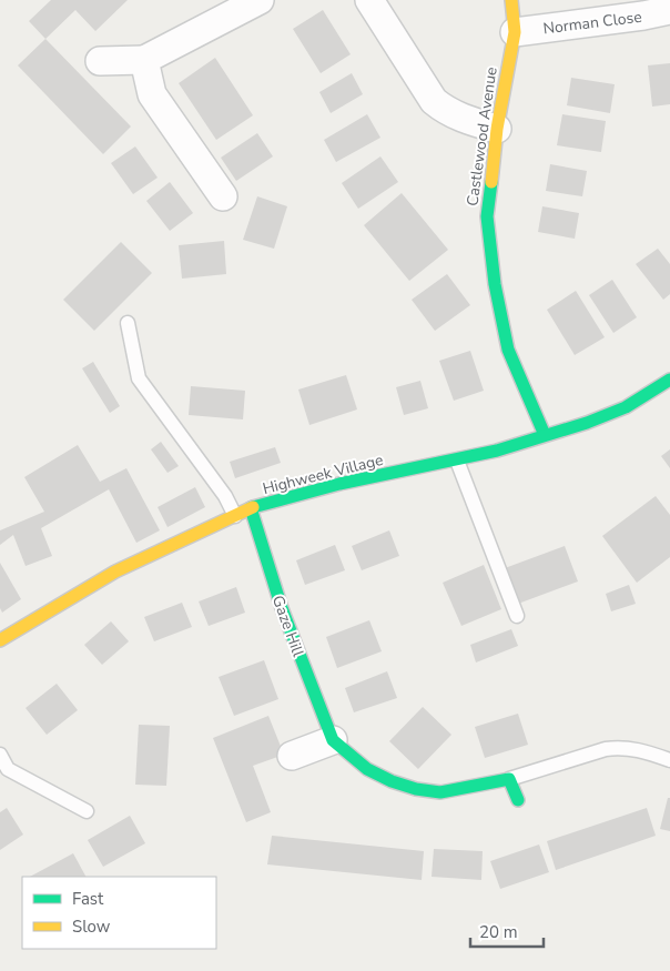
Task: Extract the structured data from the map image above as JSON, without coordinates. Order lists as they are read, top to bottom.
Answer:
{
  "streets": {
    "street": [
      "Norman Close",
      "Castlewood Avenue",
      "Highweek Village",
      "Gaze Hill"
    ]
  },
  "crossings": [
    ["Norman Close", "Castlewood Avenue"],
    ["Castlewood Avenue", "Highweek Village"],
    ["Highweek Village", "Gaze Hill"]
  ],
  "legend": ["Fast", "Slow"],
  "scale_bar": "20 m"
}
